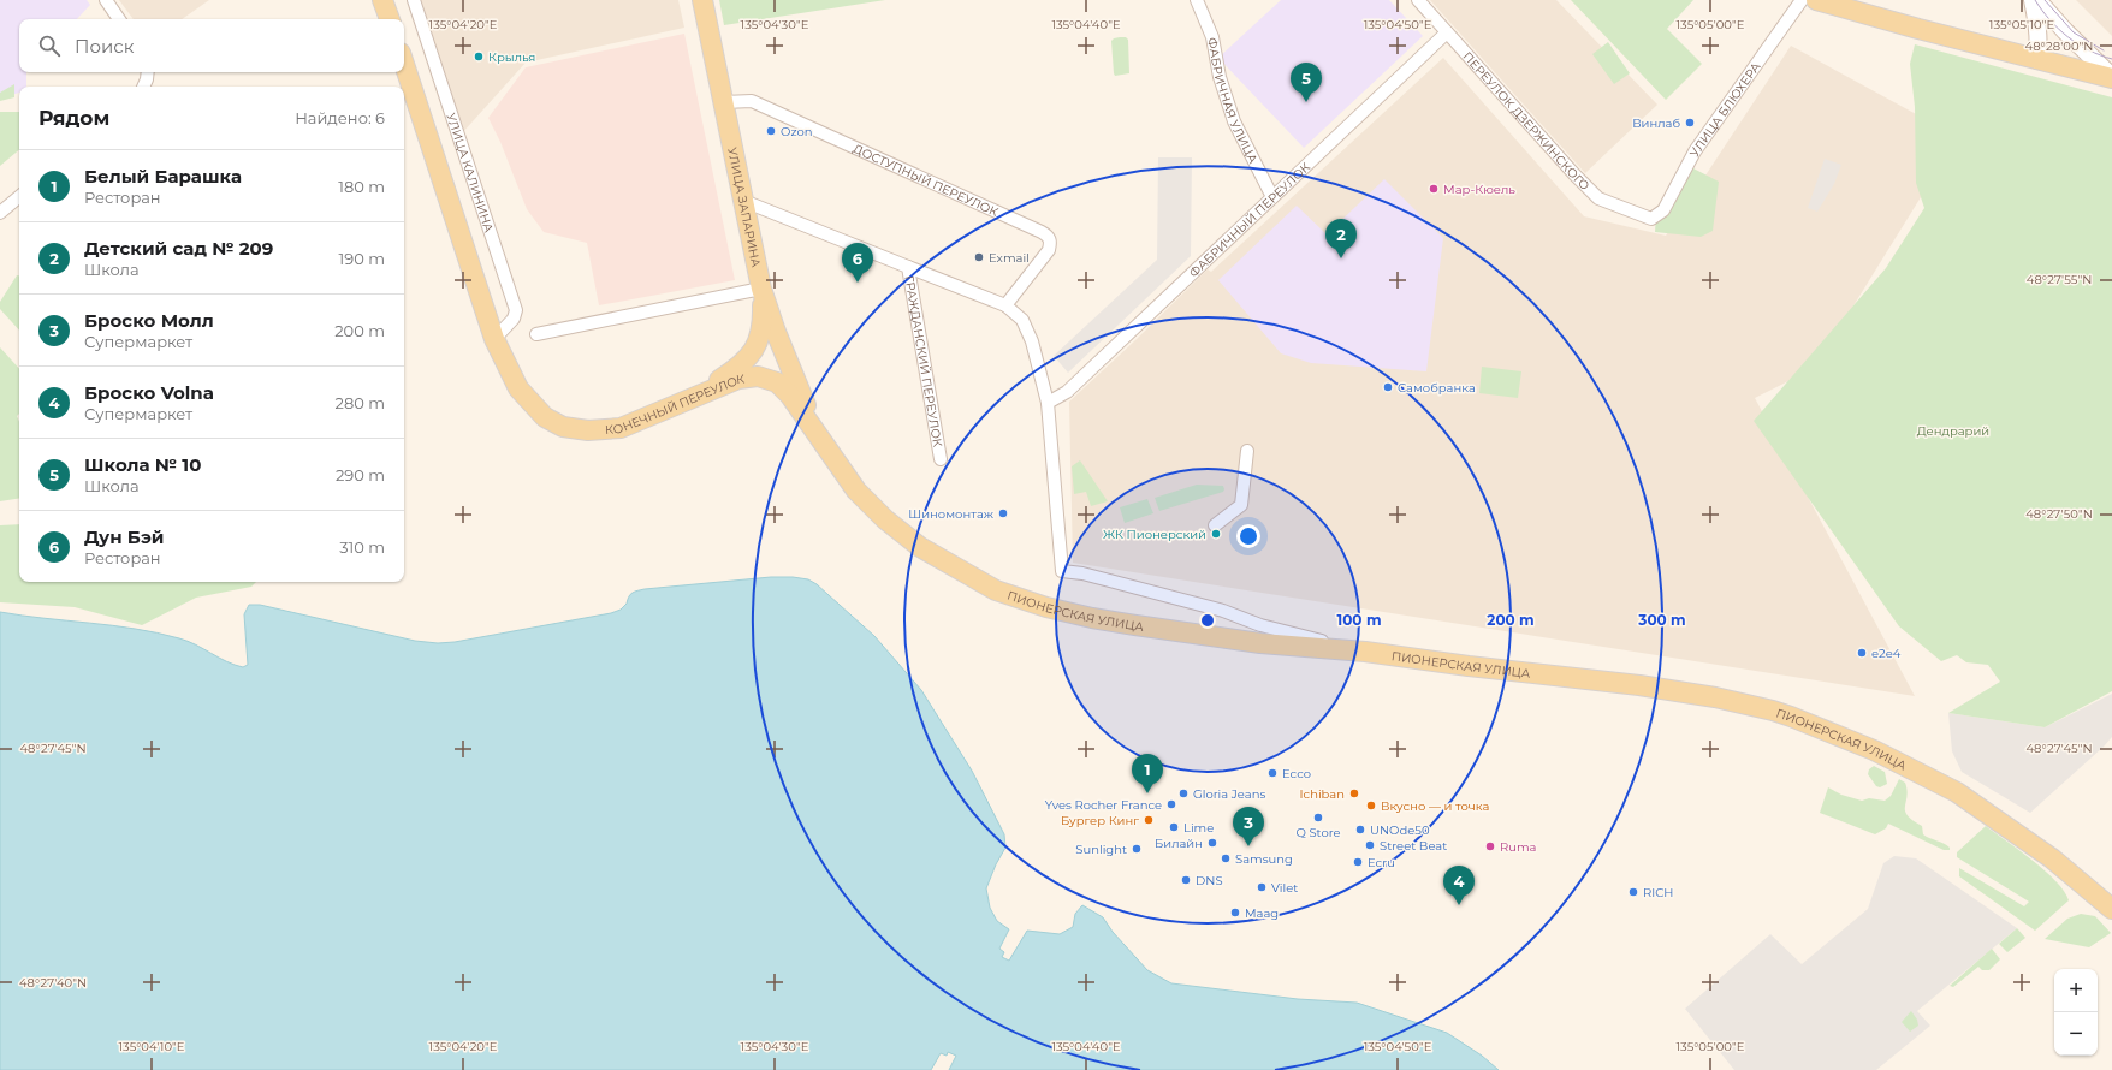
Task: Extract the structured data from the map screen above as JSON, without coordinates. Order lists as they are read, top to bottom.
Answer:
{
  "streets": {
    "main road": ["УЛИЦА ЗАПАРИНА", "КОНЕЧНЫЙ ПЕРЕУЛОК", "ПИОНЕРСКАЯ УЛИЦА"],
    "street": [
      "ФАБРИЧНАЯ УЛИЦА",
      "УЛИЦА БЛЮХЕРА",
      "ПЕРЕУЛОК ДЗЕРЖИНСКОГО",
      "УЛИЦА КАЛИНИНА",
      "ДОСТУПНЫЙ ПЕРЕУЛОК",
      "ФАБРИЧНЫЙ ПЕРЕУЛОК",
      "ГРАЖДАНСКИЙ ПЕРЕУЛОК"
    ]
  },
  "crossings": [
    ["ФАБРИЧНАЯ УЛИЦА", "ФАБРИЧНЫЙ ПЕРЕУЛОК"],
    ["УЛИЦА БЛЮХЕРА", "ПЕРЕУЛОК ДЗЕРЖИНСКОГО"],
    ["ПЕРЕУЛОК ДЗЕРЖИНСКОГО", "ФАБРИЧНЫЙ ПЕРЕУЛОК"],
    ["УЛИЦА КАЛИНИНА", "КОНЕЧНЫЙ ПЕРЕУЛОК"],
    ["ДОСТУПНЫЙ ПЕРЕУЛОК", "УЛИЦА ЗАПАРИНА"],
    ["УЛИЦА ЗАПАРИНА", "ГРАЖДАНСКИЙ ПЕРЕУЛОК"],
    ["УЛИЦА ЗАПАРИНА", "КОНЕЧНЫЙ ПЕРЕУЛОК"],
    ["УЛИЦА ЗАПАРИНА", "ПИОНЕРСКАЯ УЛИЦА"],
    ["КОНЕЧНЫЙ ПЕРЕУЛОК", "ПИОНЕРСКАЯ УЛИЦА"]
  ],
  "parks": ["Дендрарий"],
  "places": [
    "Крылья",
    "Винлаб",
    "Ozon",
    "Мар-Кюель",
    "Exmail",
    "Самобранка",
    "Шиномонтаж",
    "ЖК Пионерский",
    "е2е4",
    "Ecco",
    "Gloria Jeans",
    "Ichiban",
    "Yves Rocher France",
    "Вкусно — и точка",
    "Q Store",
    "Бургер Кинг",
    "Lime",
    "UNOde50",
    "Билайн",
    "Street Beat",
    "Ruma",
    "Sunlight",
    "Samsung",
    "Ecru",
    "DNS",
    "Vilet",
    "RICH",
    "Maag"
  ],
  "page": {
    "search": "Поиск",
    "pins": [
      "5",
      "2",
      "6",
      "1",
      "3",
      "4"
    ],
    "heading": ["Рядом", "Найдено: 6"],
    "list": [
      {
        "mark": "1",
        "name": "Белый Барашка",
        "note": "Ресторан",
        "value": "180 m"
      },
      {
        "mark": "2",
        "name": "Детский сад № 209",
        "note": "Школа",
        "value": "190 m"
      },
      {
        "mark": "3",
        "name": "Броско Молл",
        "note": "Супермаркет",
        "value": "200 m"
      },
      {
        "mark": "4",
        "name": "Броско Volna",
        "note": "Супермаркет",
        "value": "280 m"
      },
      {
        "mark": "5",
        "name": "Школа № 10",
        "note": "Школа",
        "value": "290 m"
      },
      {
        "mark": "6",
        "name": "Дун Бэй",
        "note": "Ресторан",
        "value": "310 m"
      }
    ],
    "map_buttons": ["+", "−"]
  },
  "coordinates": [
    "135°04'20\"E",
    "135°04'30\"E",
    "135°04'40\"E",
    "135°04'50\"E",
    "135°05'00\"E",
    "135°05'10\"E",
    "48°28'00\"N",
    "48°27'55\"N",
    "48°27'50\"N",
    "48°27'45\"N",
    "48°27'40\"N",
    "135°04'10\"E"
  ],
  "rings": ["100 m", "200 m", "300 m"]
}
